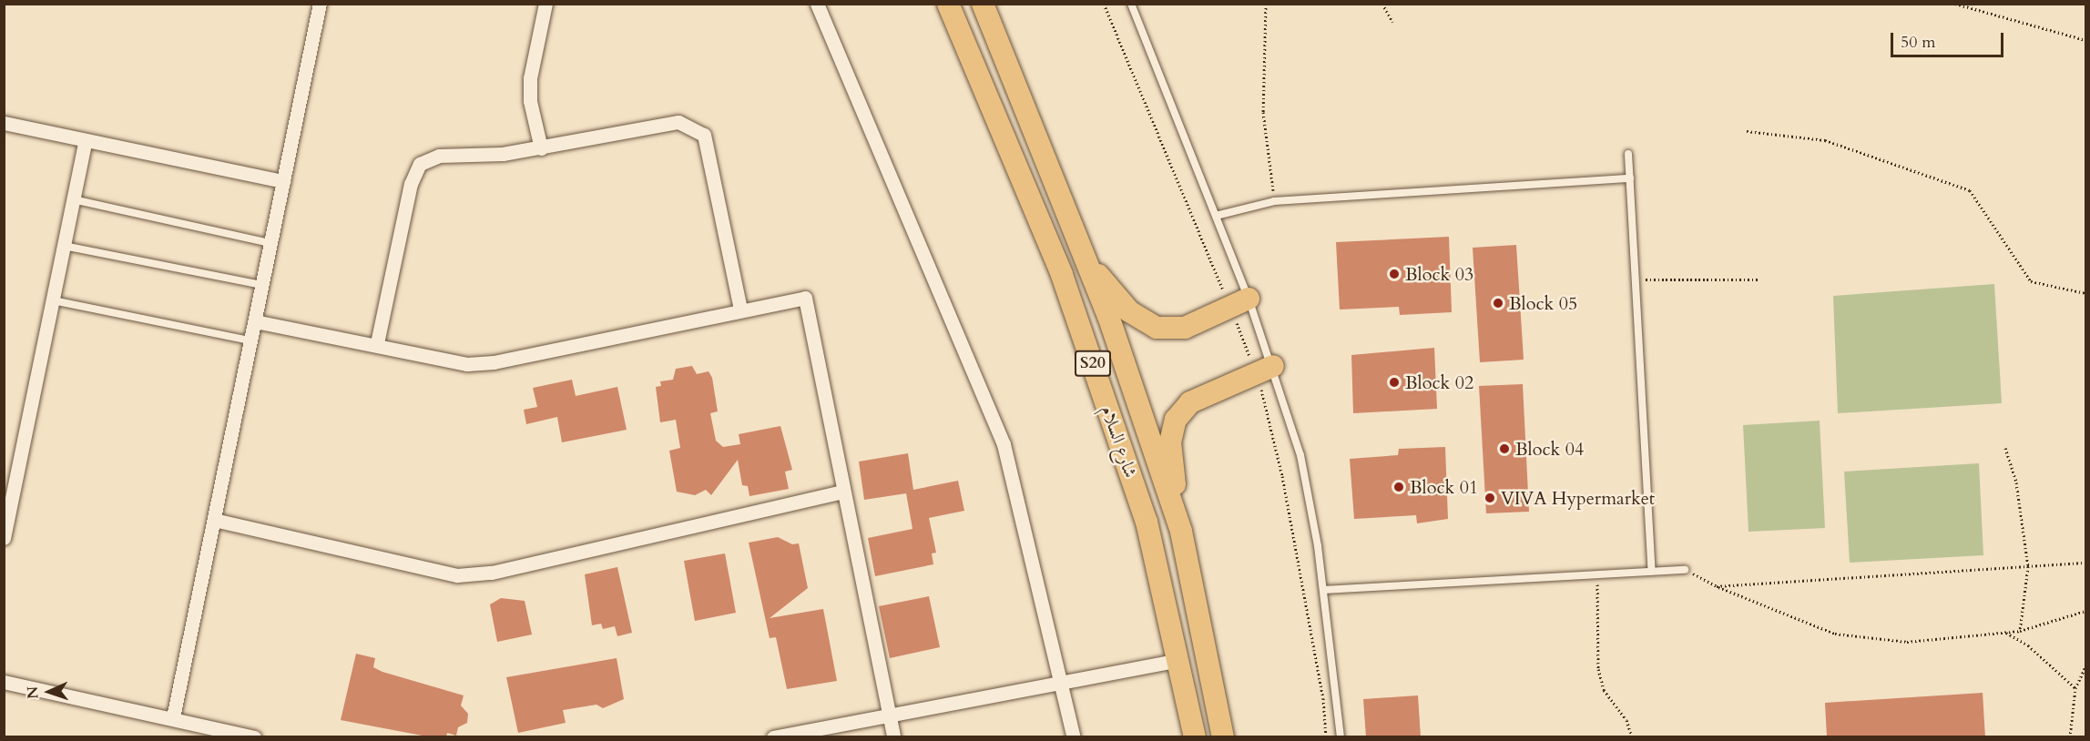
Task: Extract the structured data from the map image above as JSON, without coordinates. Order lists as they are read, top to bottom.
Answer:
{
  "streets": {
    "main road": ["S20", "شارع السلام"]
  },
  "places": [
    "Block 03",
    "Block 05",
    "Block 02",
    "Block 04",
    "Block 01",
    "VIVA Hypermarket"
  ],
  "scale_bar": "50 m",
  "north": "left"
}
